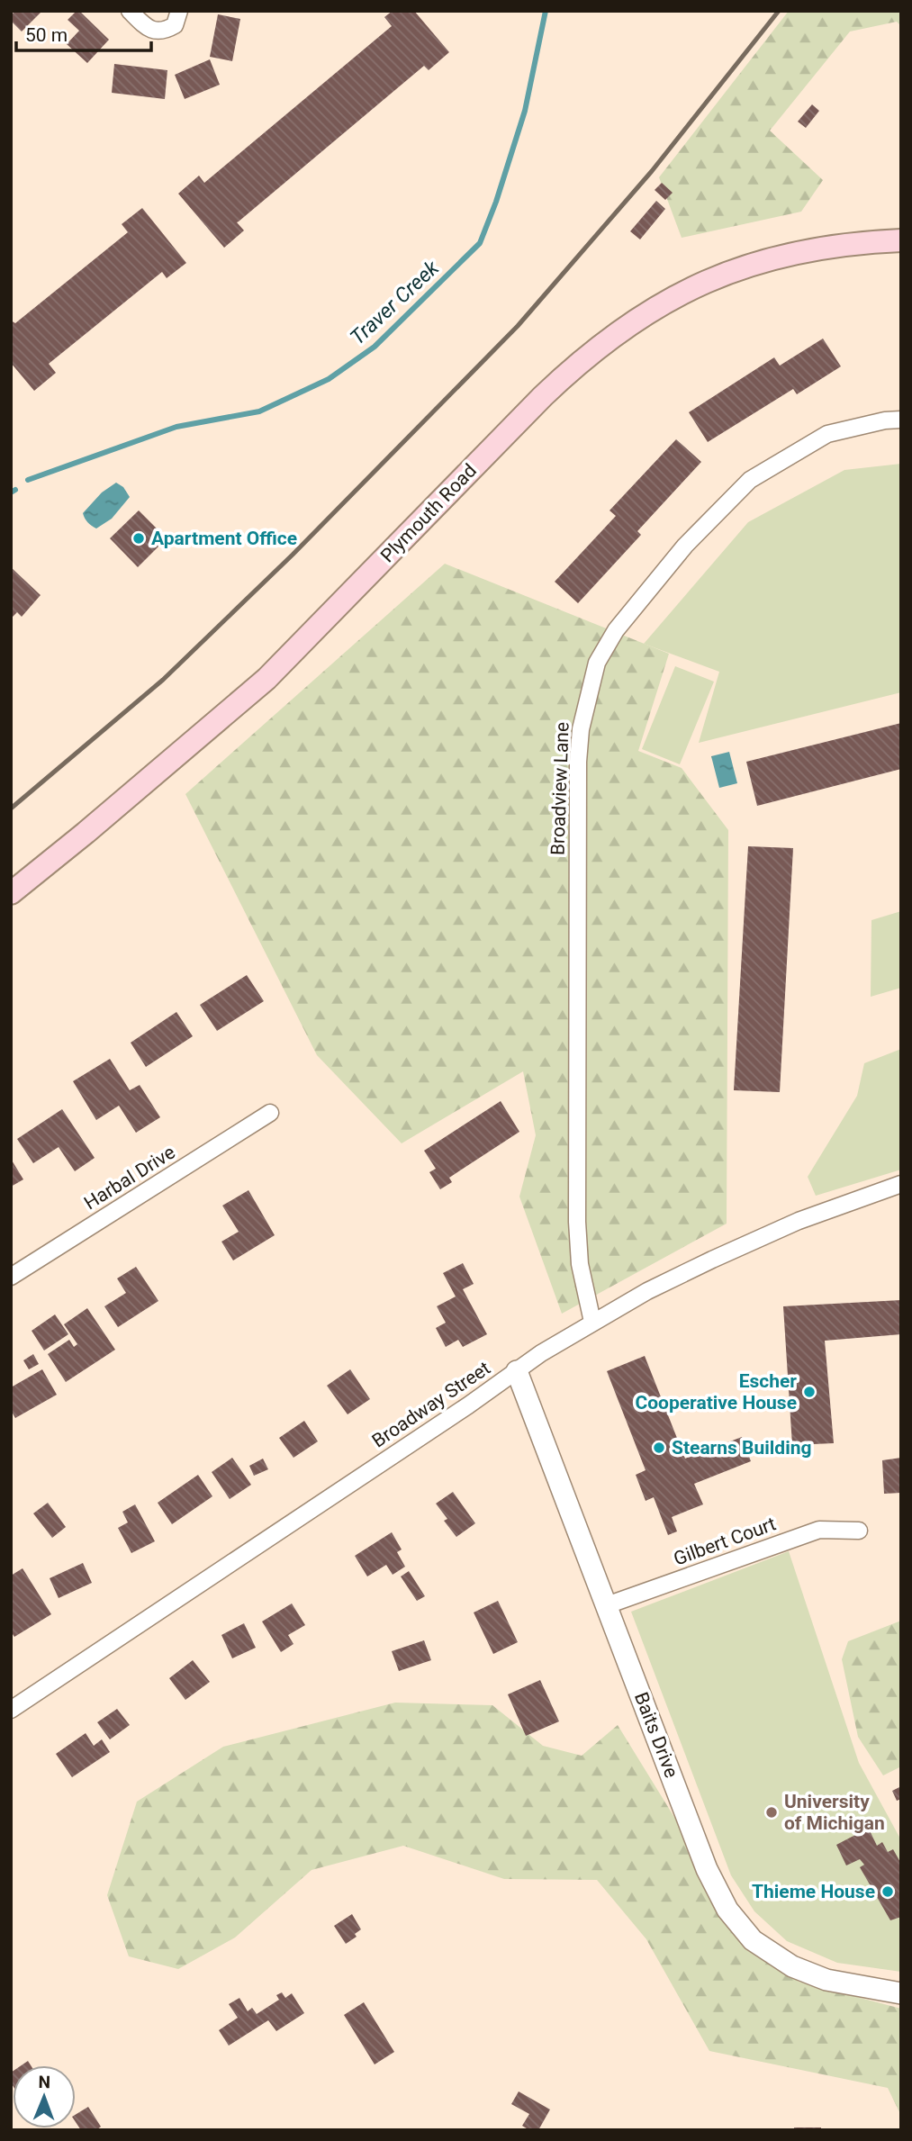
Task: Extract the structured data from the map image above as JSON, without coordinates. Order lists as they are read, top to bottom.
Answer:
{
  "streets": {
    "main road": ["Plymouth Road"],
    "street": [
      "Broadview Lane",
      "Harbal Drive",
      "Broadway Street",
      "Gilbert Court",
      "Baits Drive"
    ]
  },
  "crossings": [
    ["Broadview Lane", "Broadway Street"],
    ["Broadway Street", "Baits Drive"],
    ["Gilbert Court", "Baits Drive"]
  ],
  "water": ["Traver Creek"],
  "places": [
    "Apartment Office",
    "Escher Cooperative House",
    "Stearns Building",
    "University of Michigan",
    "Thieme House"
  ],
  "scale_bar": "50 m",
  "north": "top"
}
